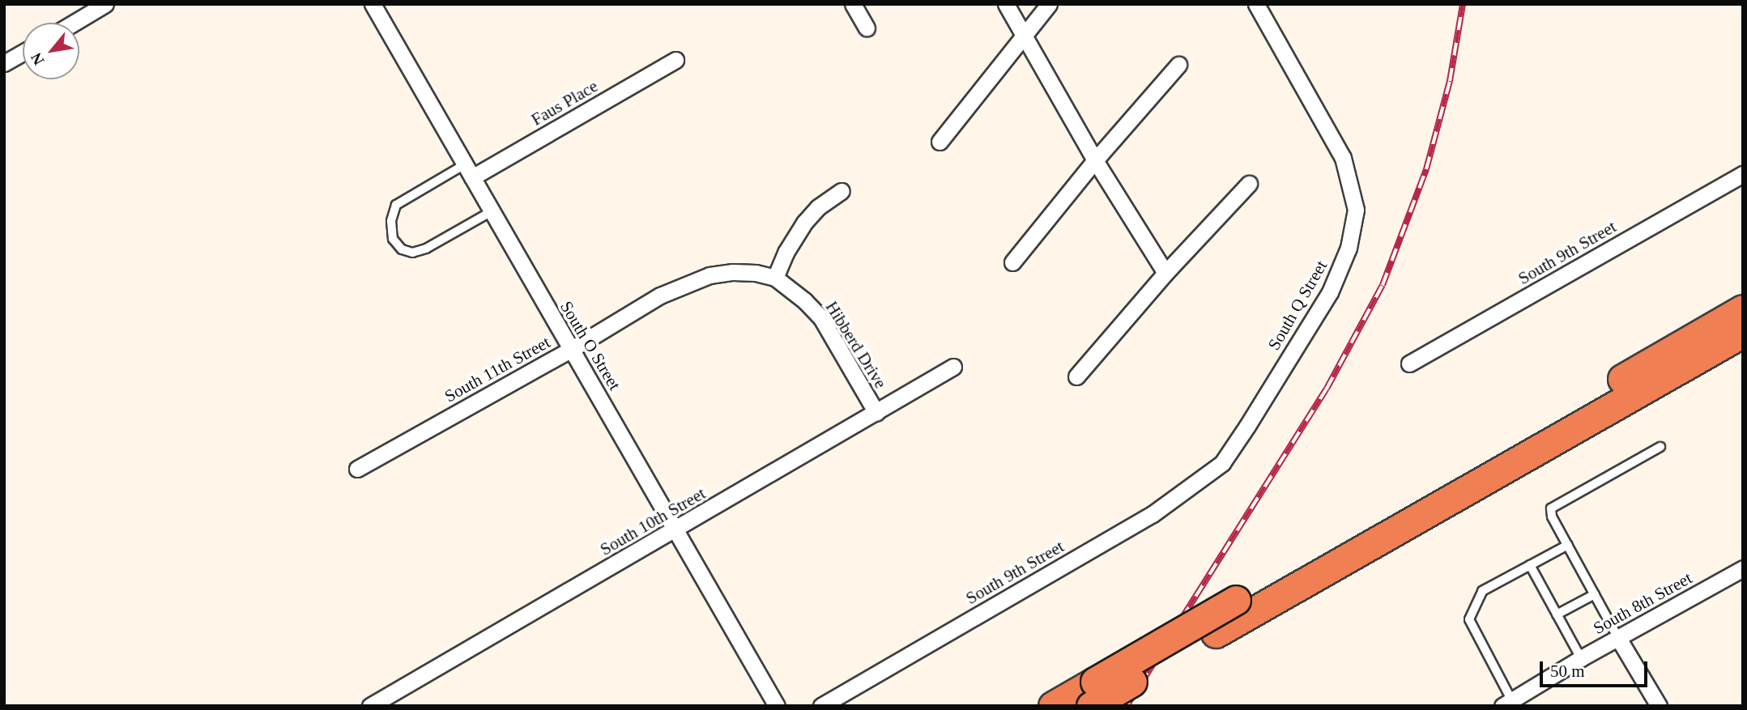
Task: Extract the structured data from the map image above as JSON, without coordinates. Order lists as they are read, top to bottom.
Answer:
{
  "streets": {
    "street": [
      "Faus Place",
      "South 9th Street",
      "South Q Street",
      "Hibberd Drive",
      "South O Street",
      "South 11th Street",
      "South 10th Street",
      "South 8th Street"
    ]
  },
  "crossings": [
    ["Faus Place", "South O Street"],
    ["South 9th Street", "South Q Street"],
    ["Hibberd Drive", "South 11th Street"],
    ["Hibberd Drive", "South 10th Street"],
    ["South O Street", "South 11th Street"],
    ["South O Street", "South 10th Street"]
  ],
  "scale_bar": "50 m",
  "north": "bottom left"
}
